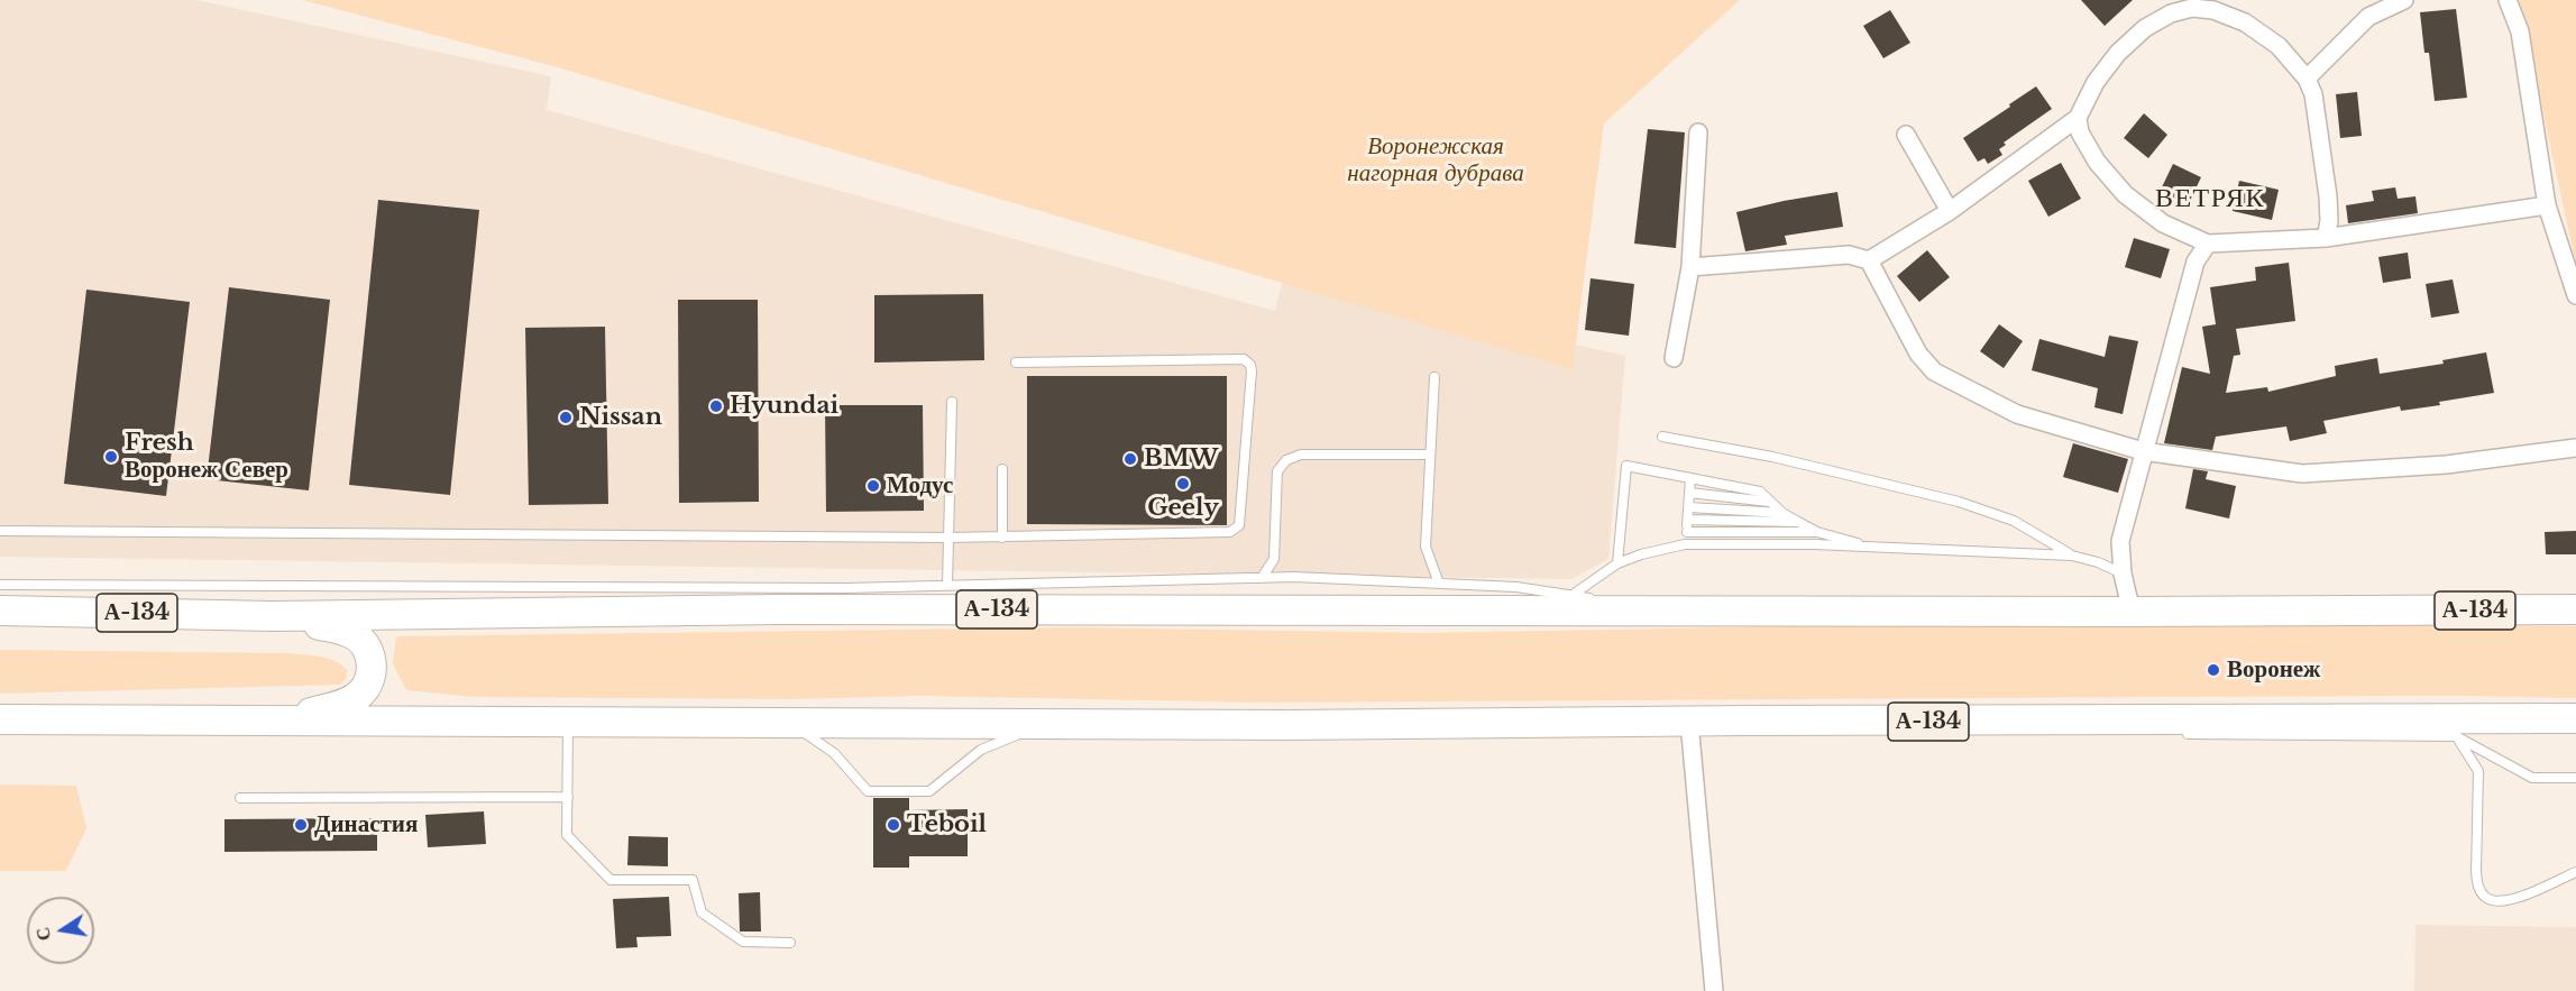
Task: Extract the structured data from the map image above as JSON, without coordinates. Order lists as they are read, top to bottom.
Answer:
{
  "streets": {
    "highway": ["А-134"]
  },
  "districts": ["ВЕТРЯК"],
  "parks": ["Воронежская нагорная дубрава"],
  "places": [
    "Hyundai",
    "Nissan",
    "Fresh Воронеж Север",
    "BMW",
    "Geely",
    "Модус",
    "Воронеж",
    "Династия",
    "Teboil"
  ],
  "north": "left"
}
